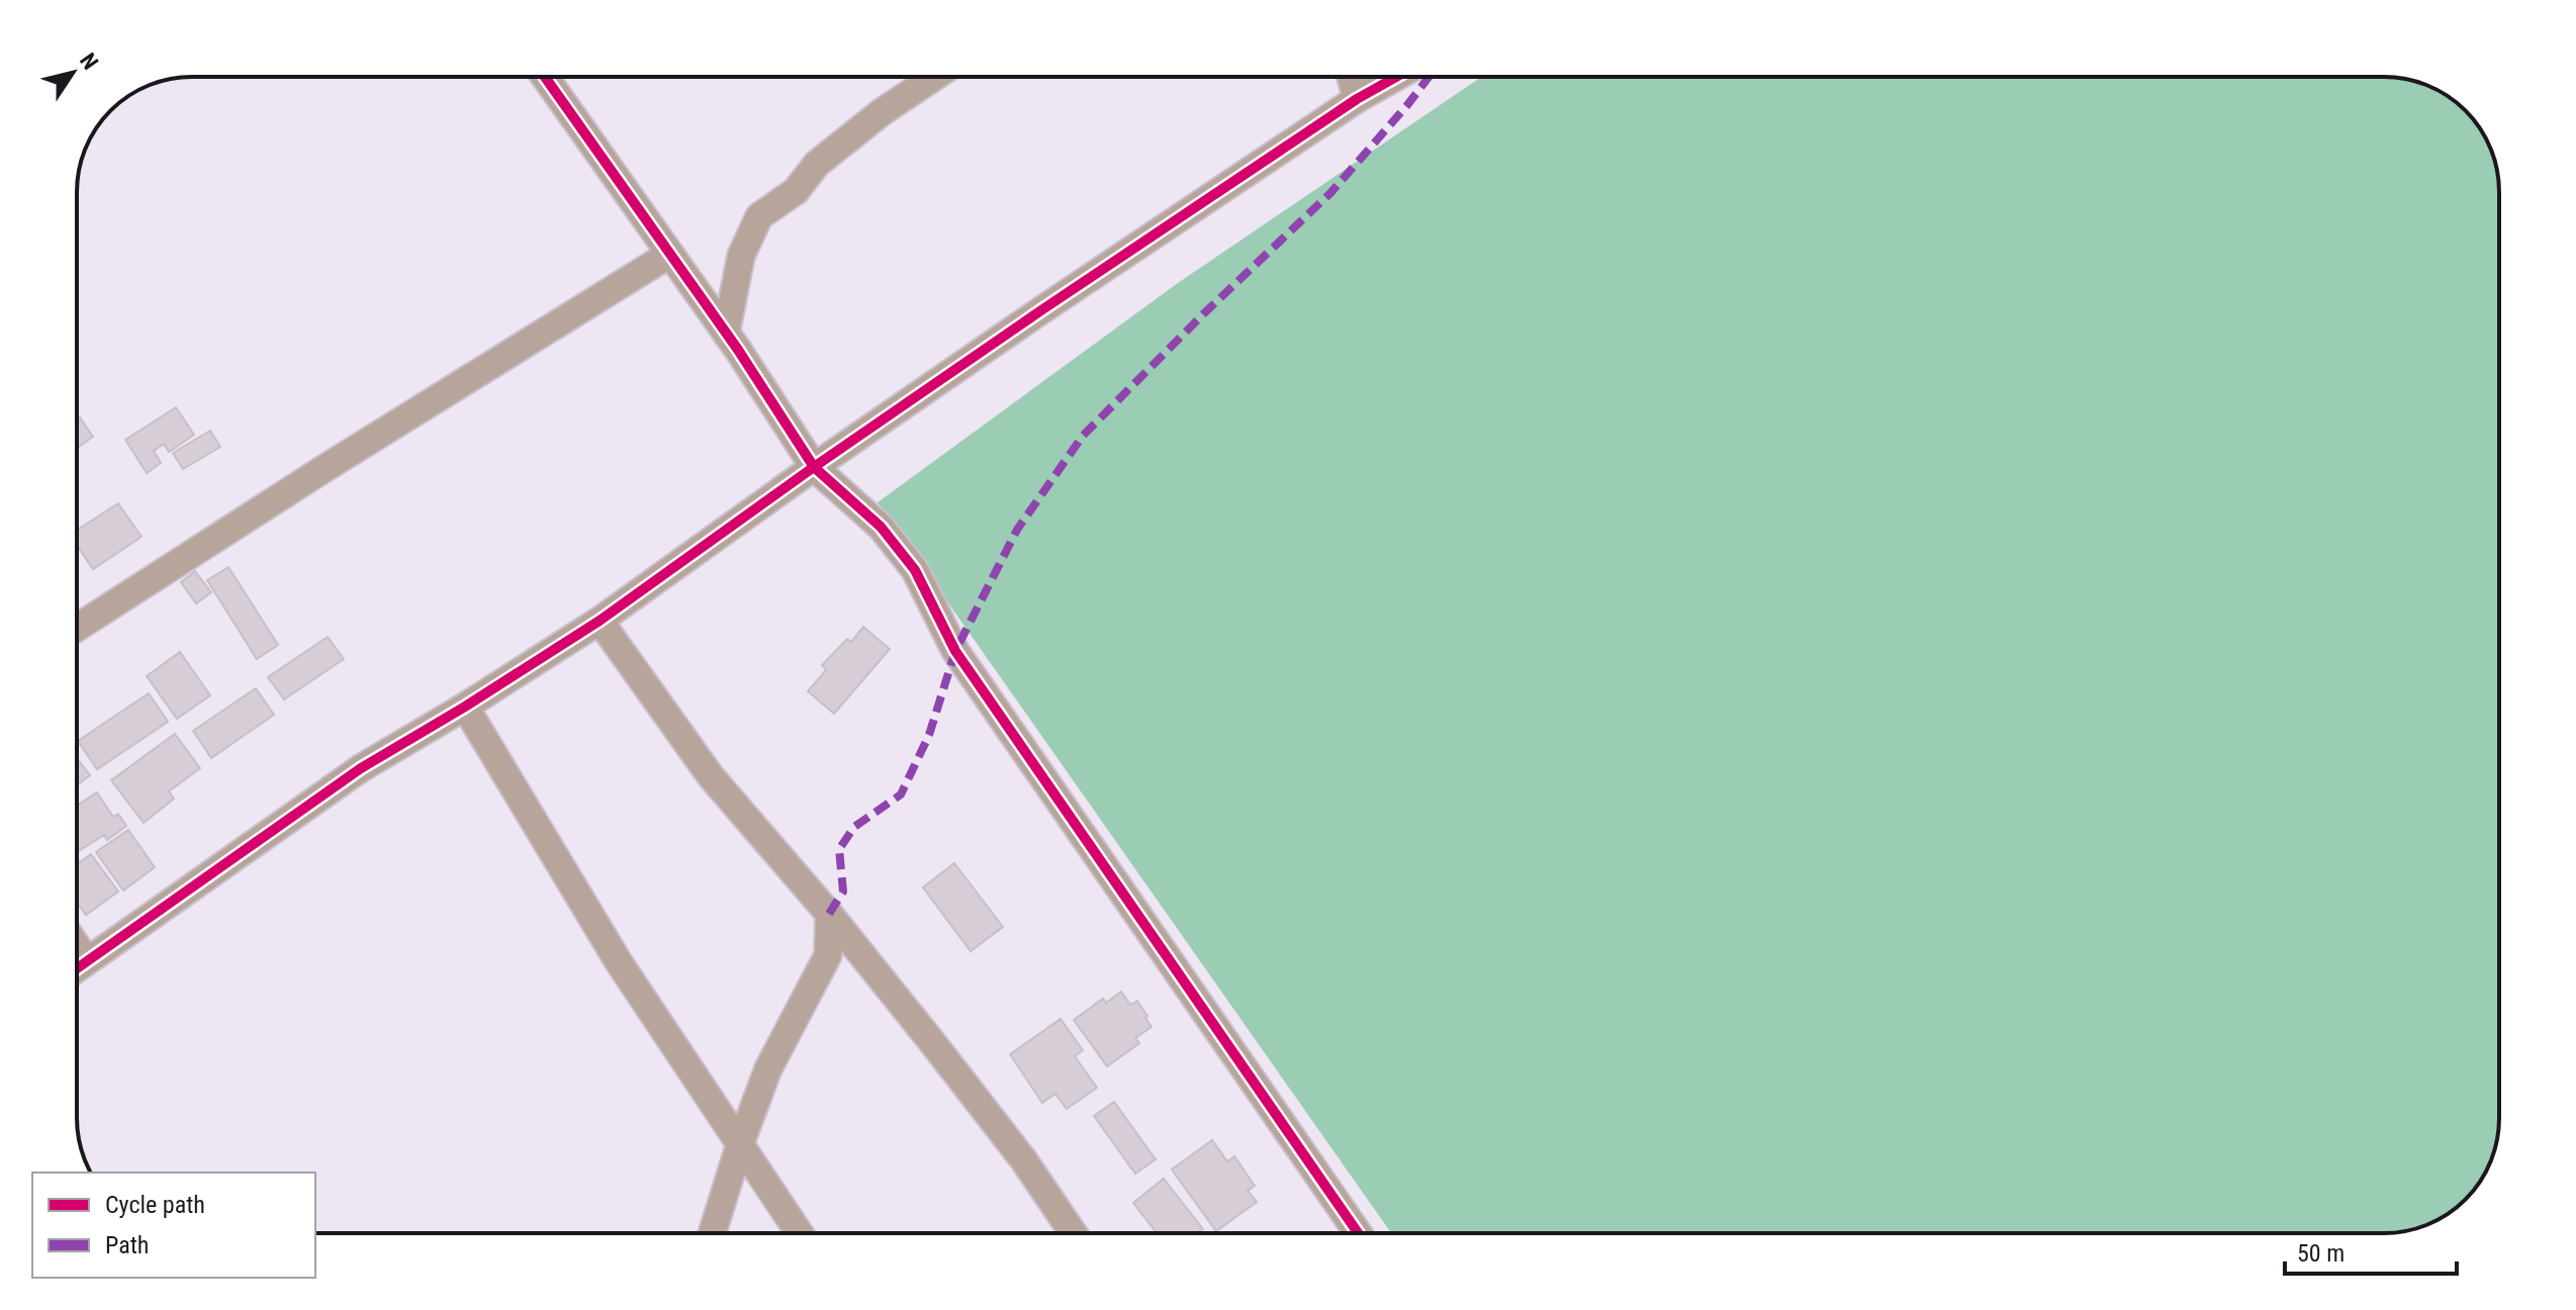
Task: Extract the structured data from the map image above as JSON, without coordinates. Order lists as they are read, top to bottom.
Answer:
{
  "legend": ["Cycle path", "Path"],
  "scale_bar": "50 m",
  "north": "top right"
}
